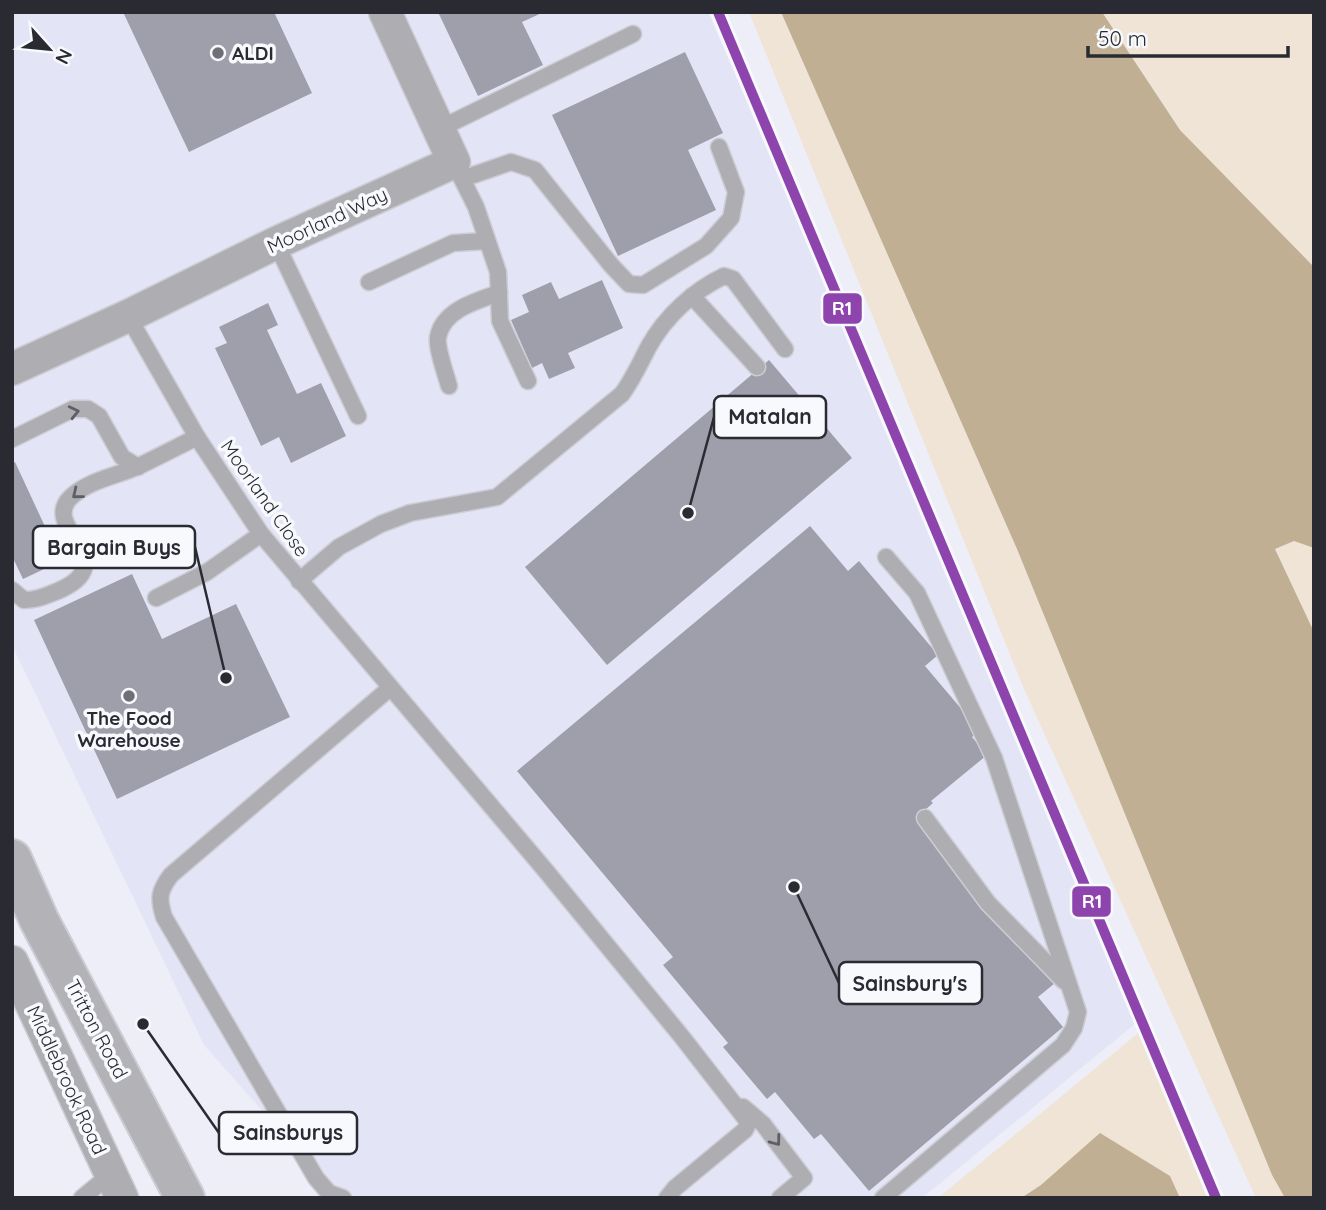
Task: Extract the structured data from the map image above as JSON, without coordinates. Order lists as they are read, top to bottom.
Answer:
{
  "streets": {
    "main road": ["Tritton Road"],
    "street": ["Moorland Way", "Middlebrook Road"],
    "lane": ["Moorland Close"]
  },
  "crossings": [
    ["Moorland Way", "Moorland Close"]
  ],
  "places": [
    "ALDI",
    "Matalan",
    "Bargain Buys",
    "The Food Warehouse",
    "Sainsbury's",
    "Sainsburys"
  ],
  "lines": ["transit line R1"],
  "scale_bar": "50 m",
  "north": "bottom right"
}
